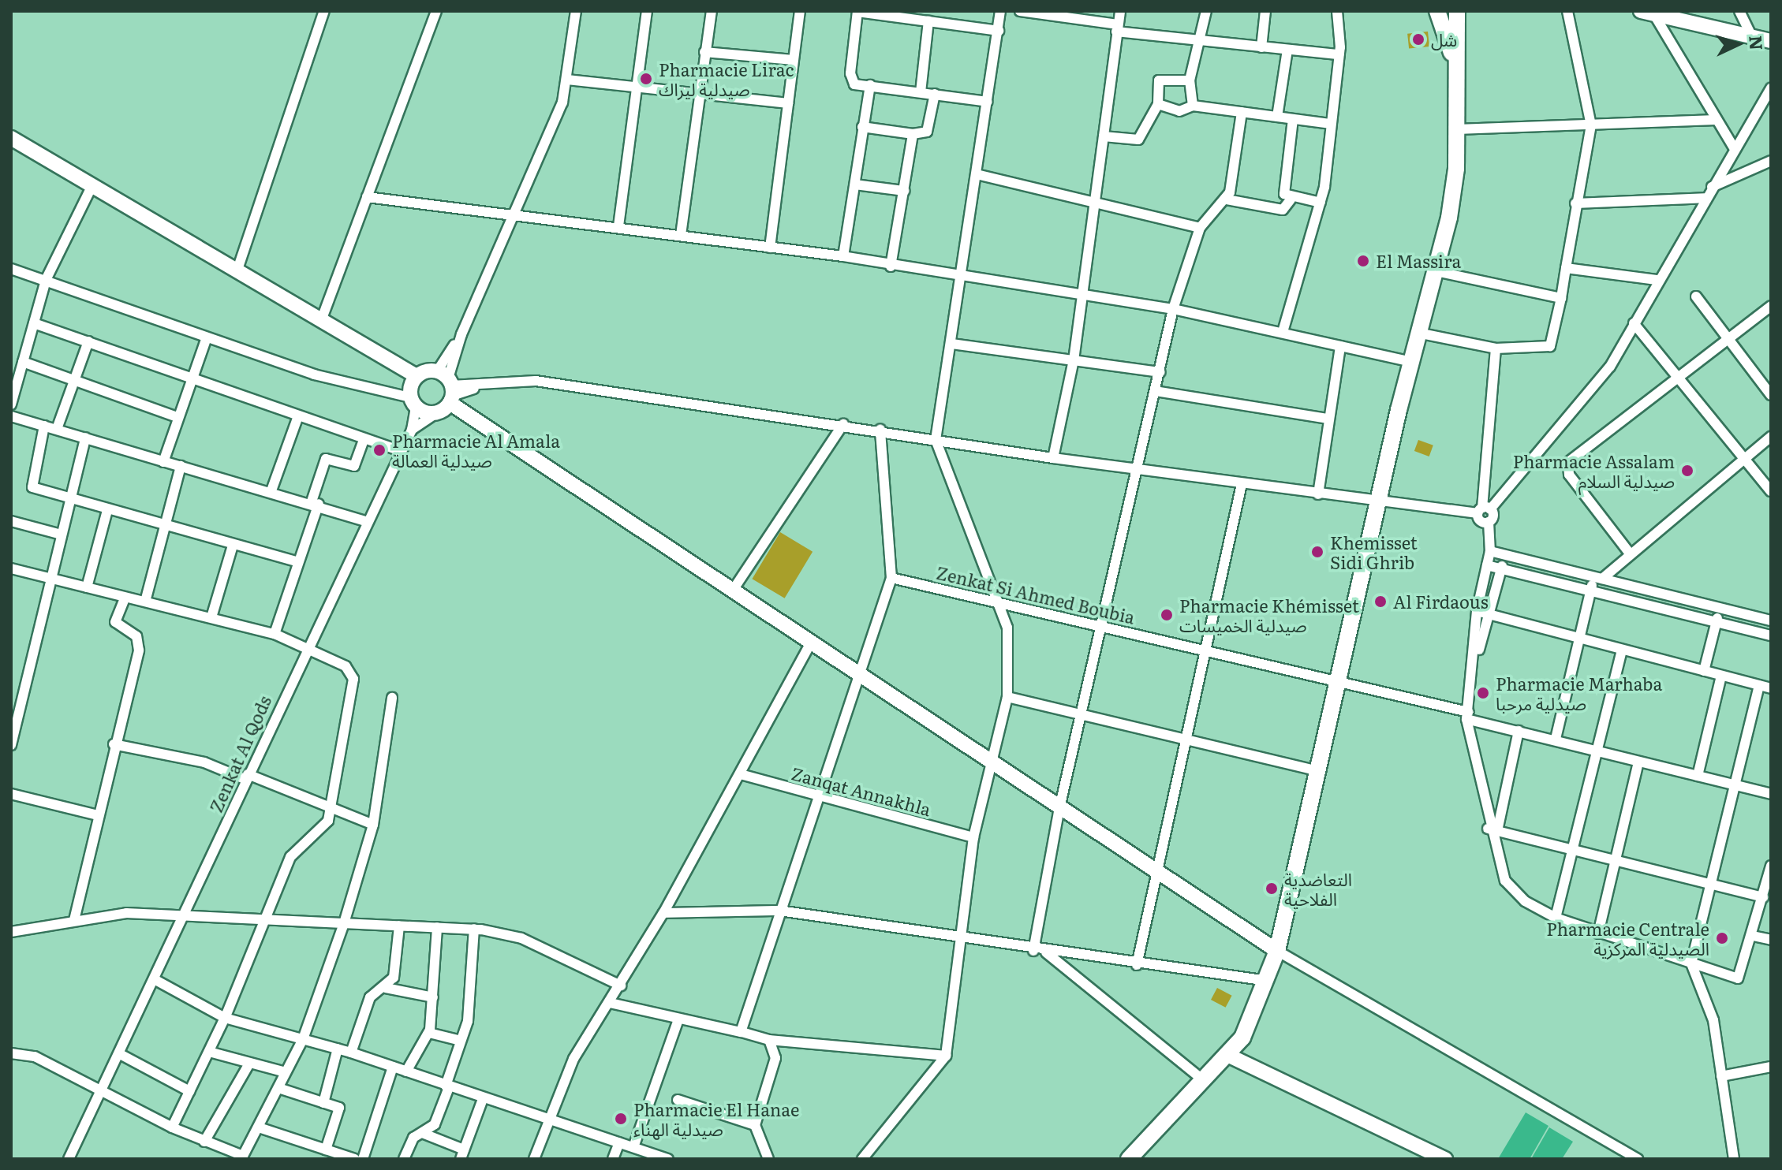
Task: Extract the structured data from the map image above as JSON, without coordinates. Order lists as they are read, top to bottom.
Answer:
{
  "streets": {
    "street": ["Zenkat Si Ahmed Boubia", "Zenkat Al Qods", "Zanqat Annakhla"]
  },
  "places": [
    "شل",
    "Pharmacie Lirac صيدلية ليراك",
    "El Massira",
    "Pharmacie Al Amala صيدلية العمالة",
    "Pharmacie Assalam صيدلية السلام",
    "Khemisset Sidi Ghrib",
    "Al Firdaous",
    "Pharmacie Khémisset صيدلية الخميسات",
    "Pharmacie Marhaba صيدلية مرحبا",
    "التعاضدية الفلاحية",
    "Pharmacie Centrale الصيدلية المركزية",
    "Pharmacie El Hanae صيدلية الهناء"
  ],
  "north": "right"
}
